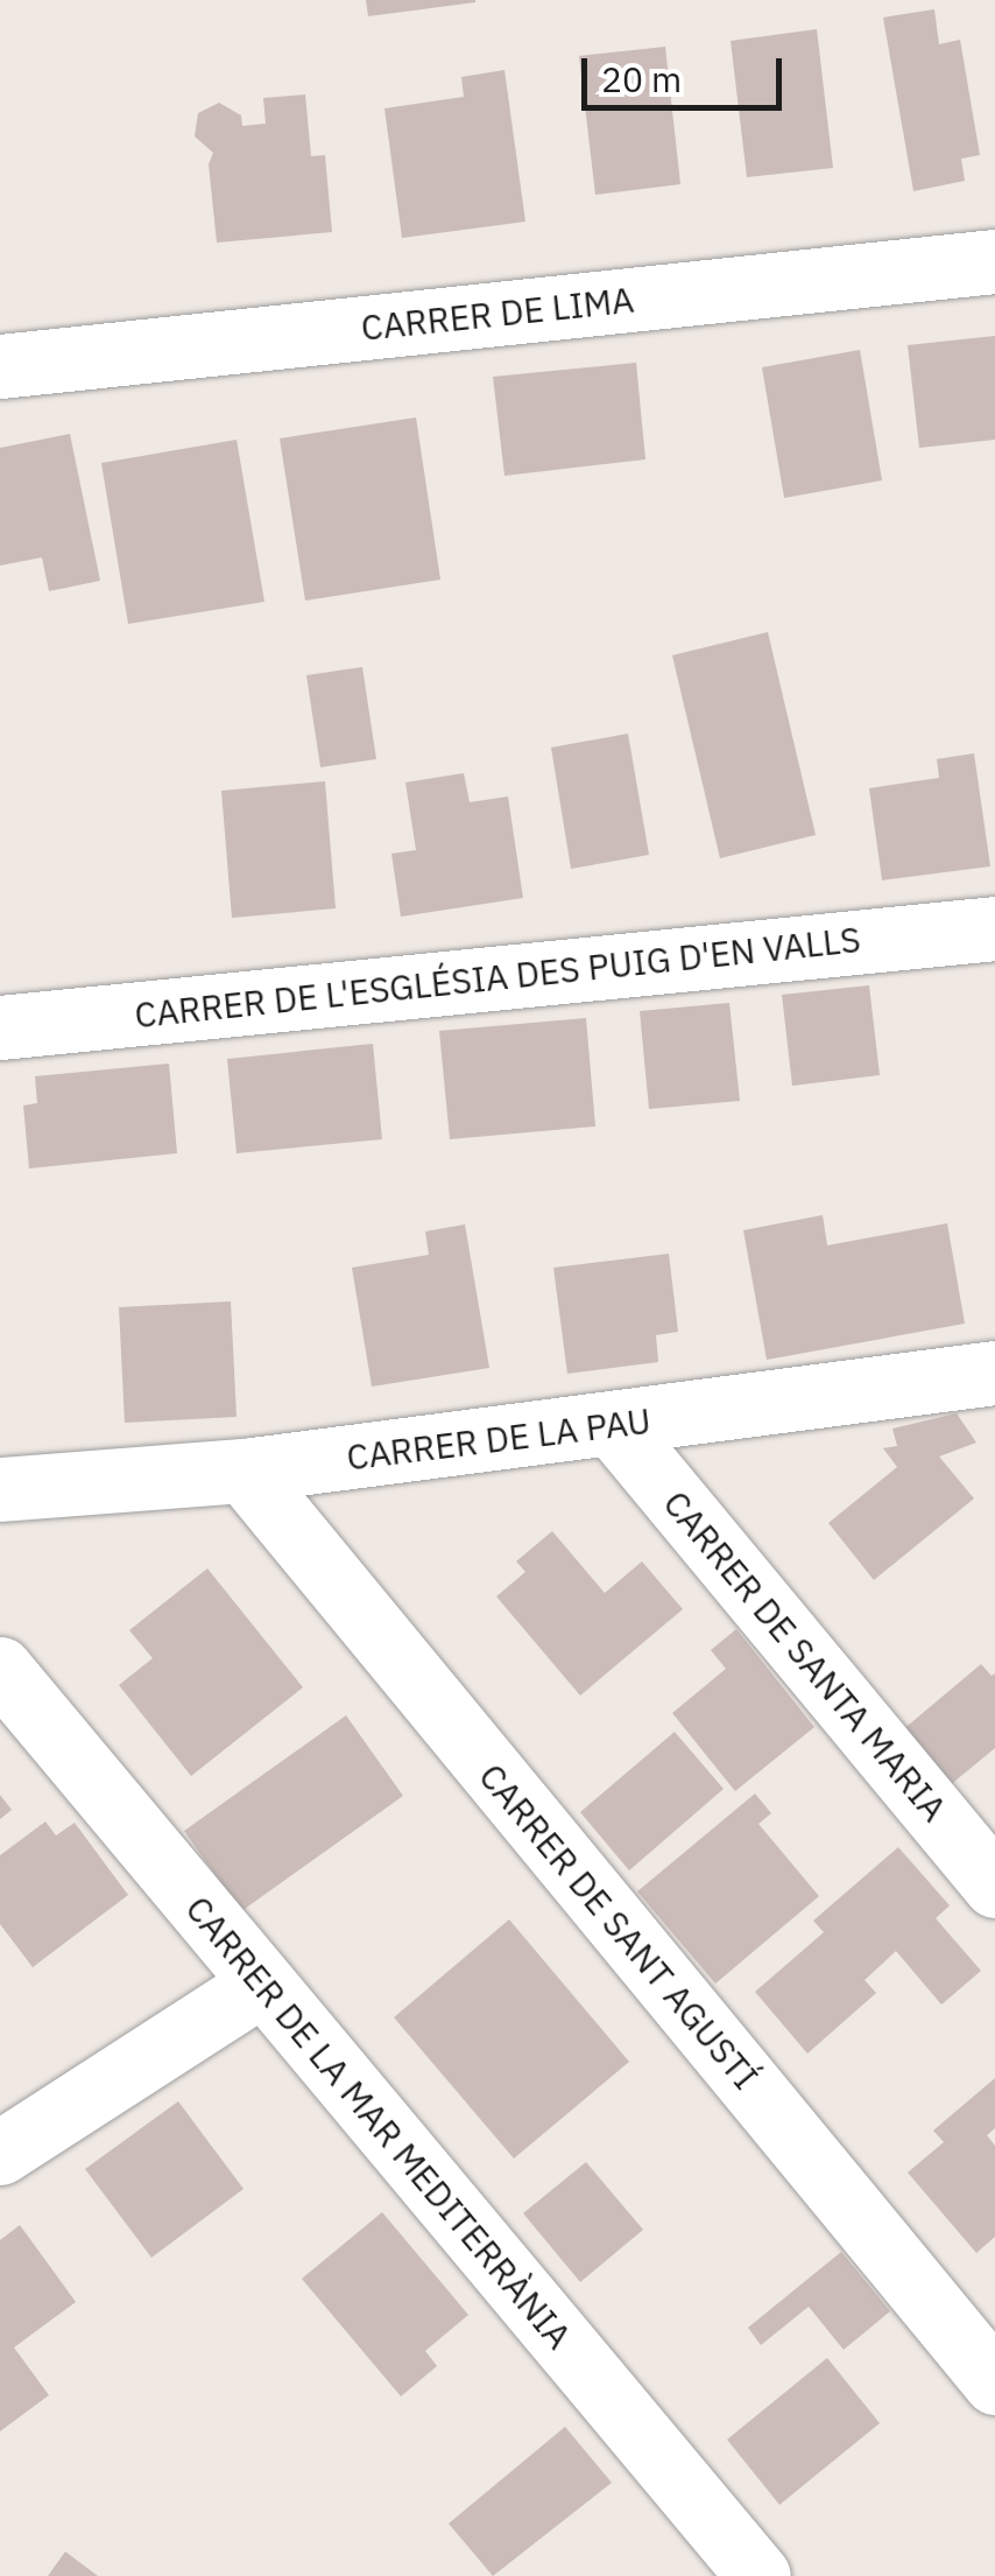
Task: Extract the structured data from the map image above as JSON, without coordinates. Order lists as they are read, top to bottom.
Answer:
{
  "streets": {
    "street": [
      "CARRER DE LIMA",
      "CARRER DE L'ESGLÉSIA DES PUIG D'EN VALLS",
      "CARRER DE LA PAU",
      "CARRER DE SANTA MARIA",
      "CARRER DE SANT AGUSTÍ",
      "CARRER DE LA MAR MEDITERRÀNIA"
    ]
  },
  "crossings": [
    ["CARRER DE LA PAU", "CARRER DE SANTA MARIA"],
    ["CARRER DE LA PAU", "CARRER DE SANT AGUSTÍ"]
  ],
  "scale_bar": "20 m"
}
